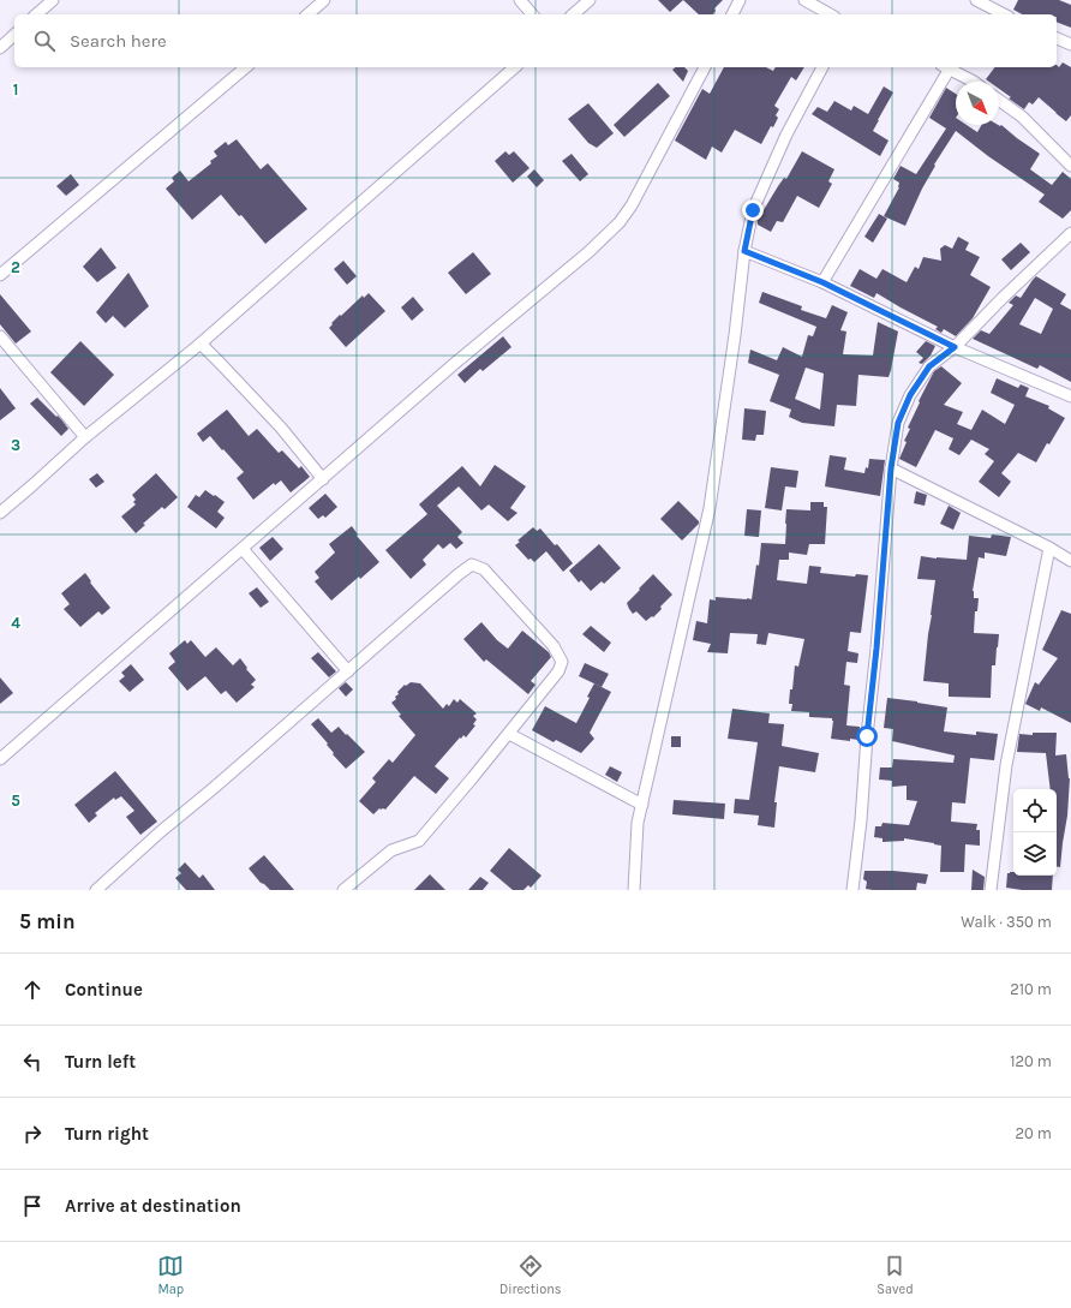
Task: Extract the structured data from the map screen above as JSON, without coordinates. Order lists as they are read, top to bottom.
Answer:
{
  "north": "bottom right",
  "page": {
    "search": "Search here",
    "heading": ["5 min", "Walk · 350 m"],
    "list": [
      ["Continue", "210 m"],
      ["Turn left", "120 m"],
      ["Turn right", "20 m"],
      "Arrive at destination"
    ],
    "nav": ["Map", "Directions", "Saved"]
  },
  "grid": {
    "rows": [
      "1",
      "2",
      "3",
      "4",
      "5"
    ]
  }
}
